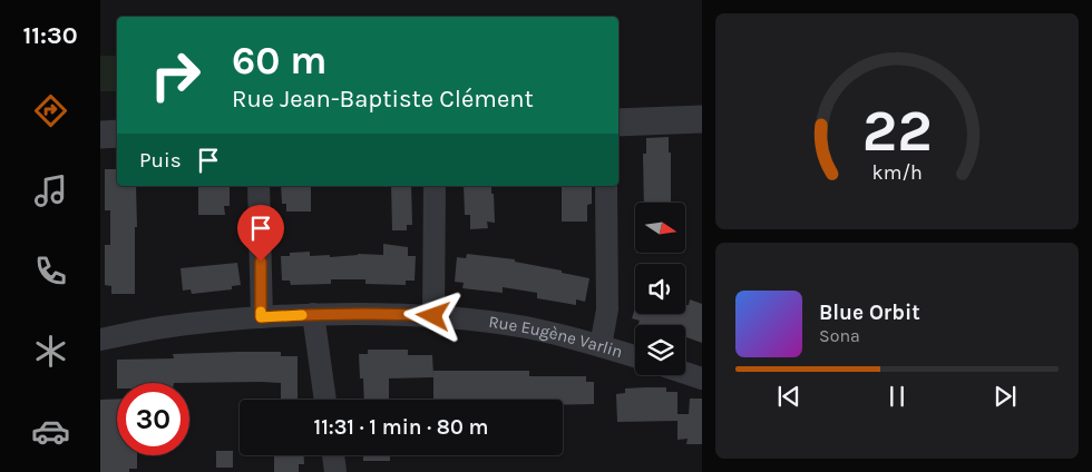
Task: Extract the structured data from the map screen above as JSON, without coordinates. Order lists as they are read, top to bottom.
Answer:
{
  "streets": {
    "street": ["Rue Eugène Varlin"]
  },
  "north": "right",
  "page": {
    "tabs": "11:30",
    "turn": ["60 m", "Rue Jean-Baptiste Clément"],
    "then": "Puis",
    "song": ["Blue Orbit", "Sona"],
    "limit": "30",
    "trip": "11:31 · 1 min · 80 m",
    "gauge": ["22", "km/h"]
  }
}
